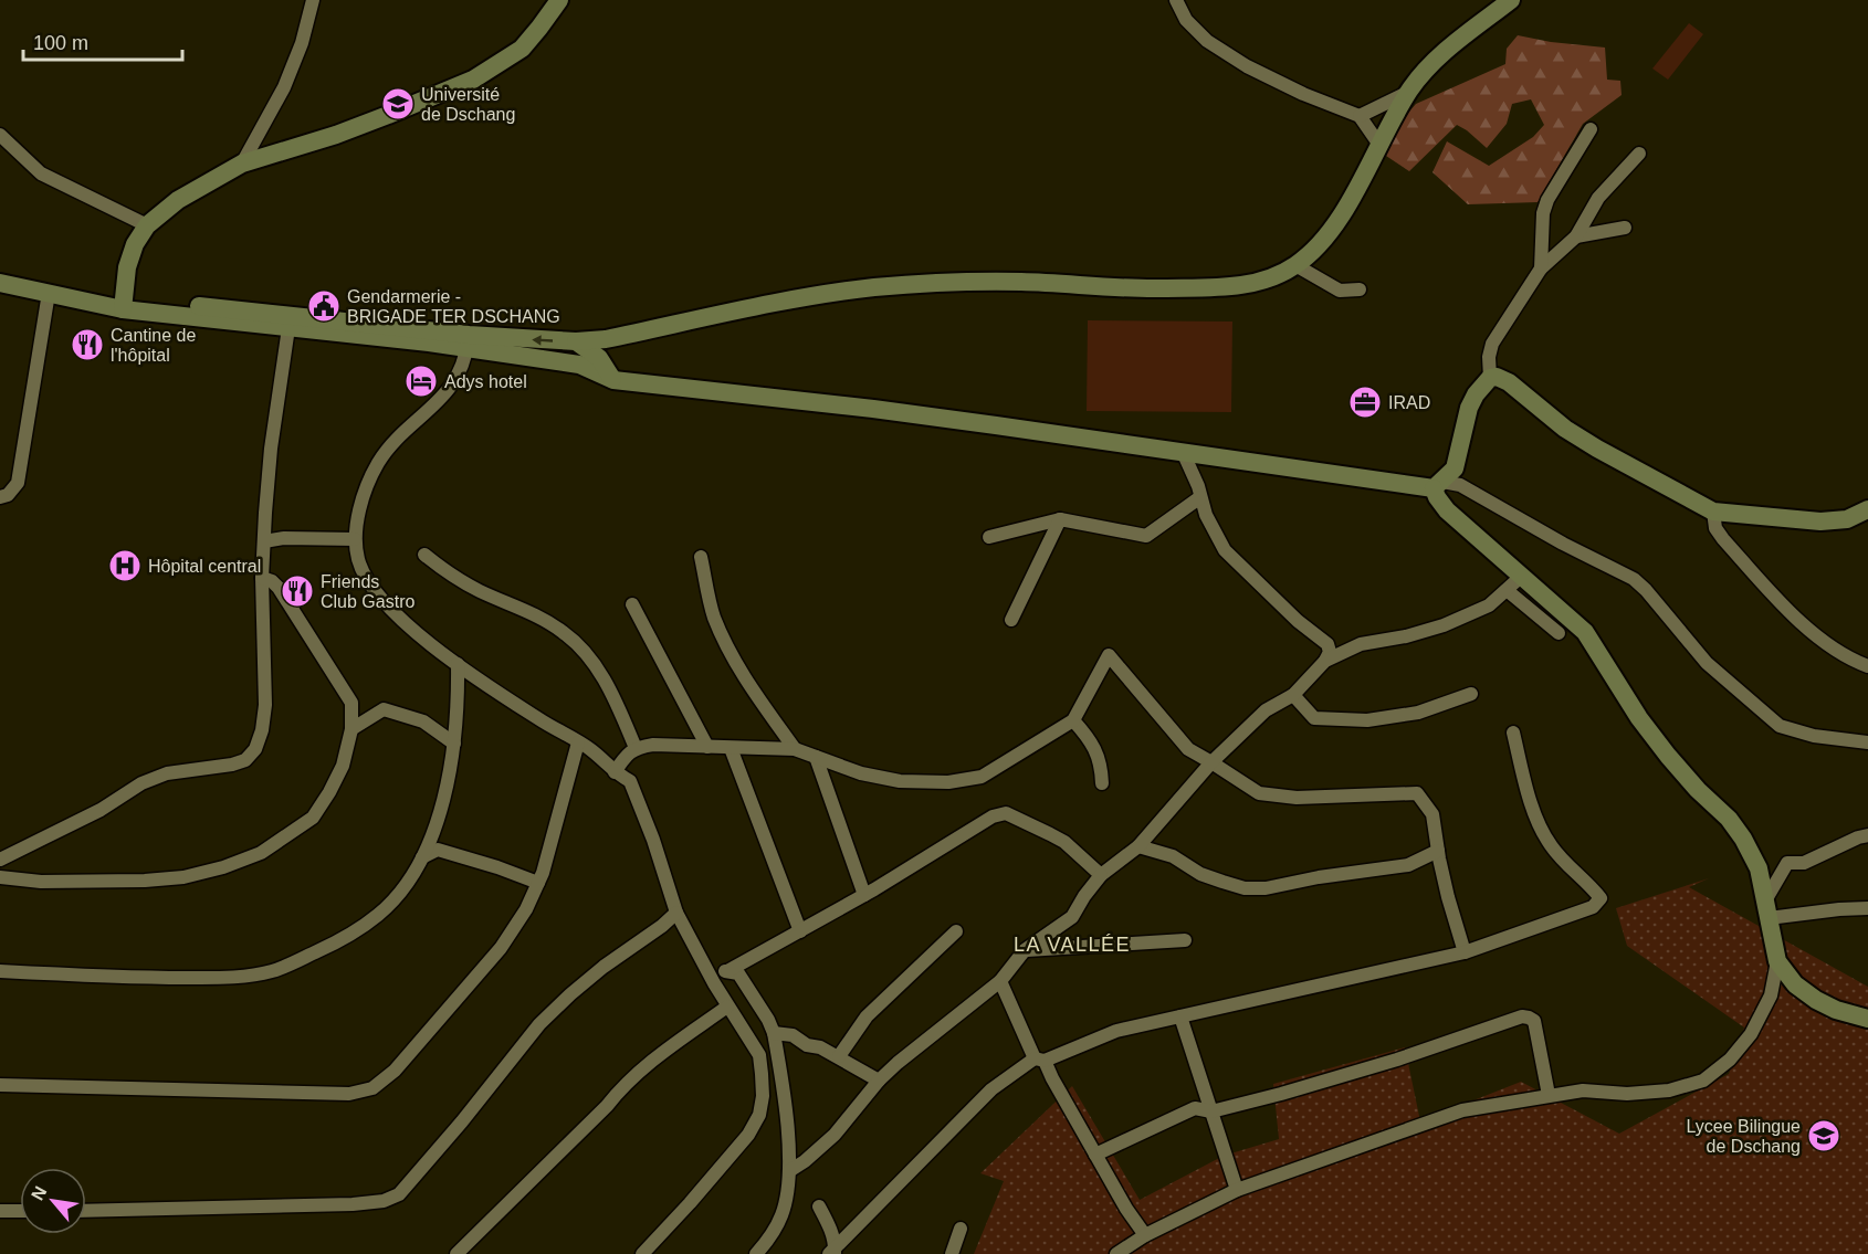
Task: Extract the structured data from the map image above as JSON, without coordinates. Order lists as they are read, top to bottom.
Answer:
{
  "districts": ["LA VALLÉE"],
  "places": {
    "school or university": ["Université de Dschang", "Lycee Bilingue de Dschang"],
    "public building": ["Gendarmerie - BRIGADE TER DSCHANG"],
    "restaurant": ["Cantine de l'hôpital", "Friends Club Gastro"],
    "hotel": ["Adys hotel"],
    "office": ["IRAD"],
    "hospital": ["Hôpital central"]
  },
  "scale_bar": "100 m",
  "north": "top left"
}
